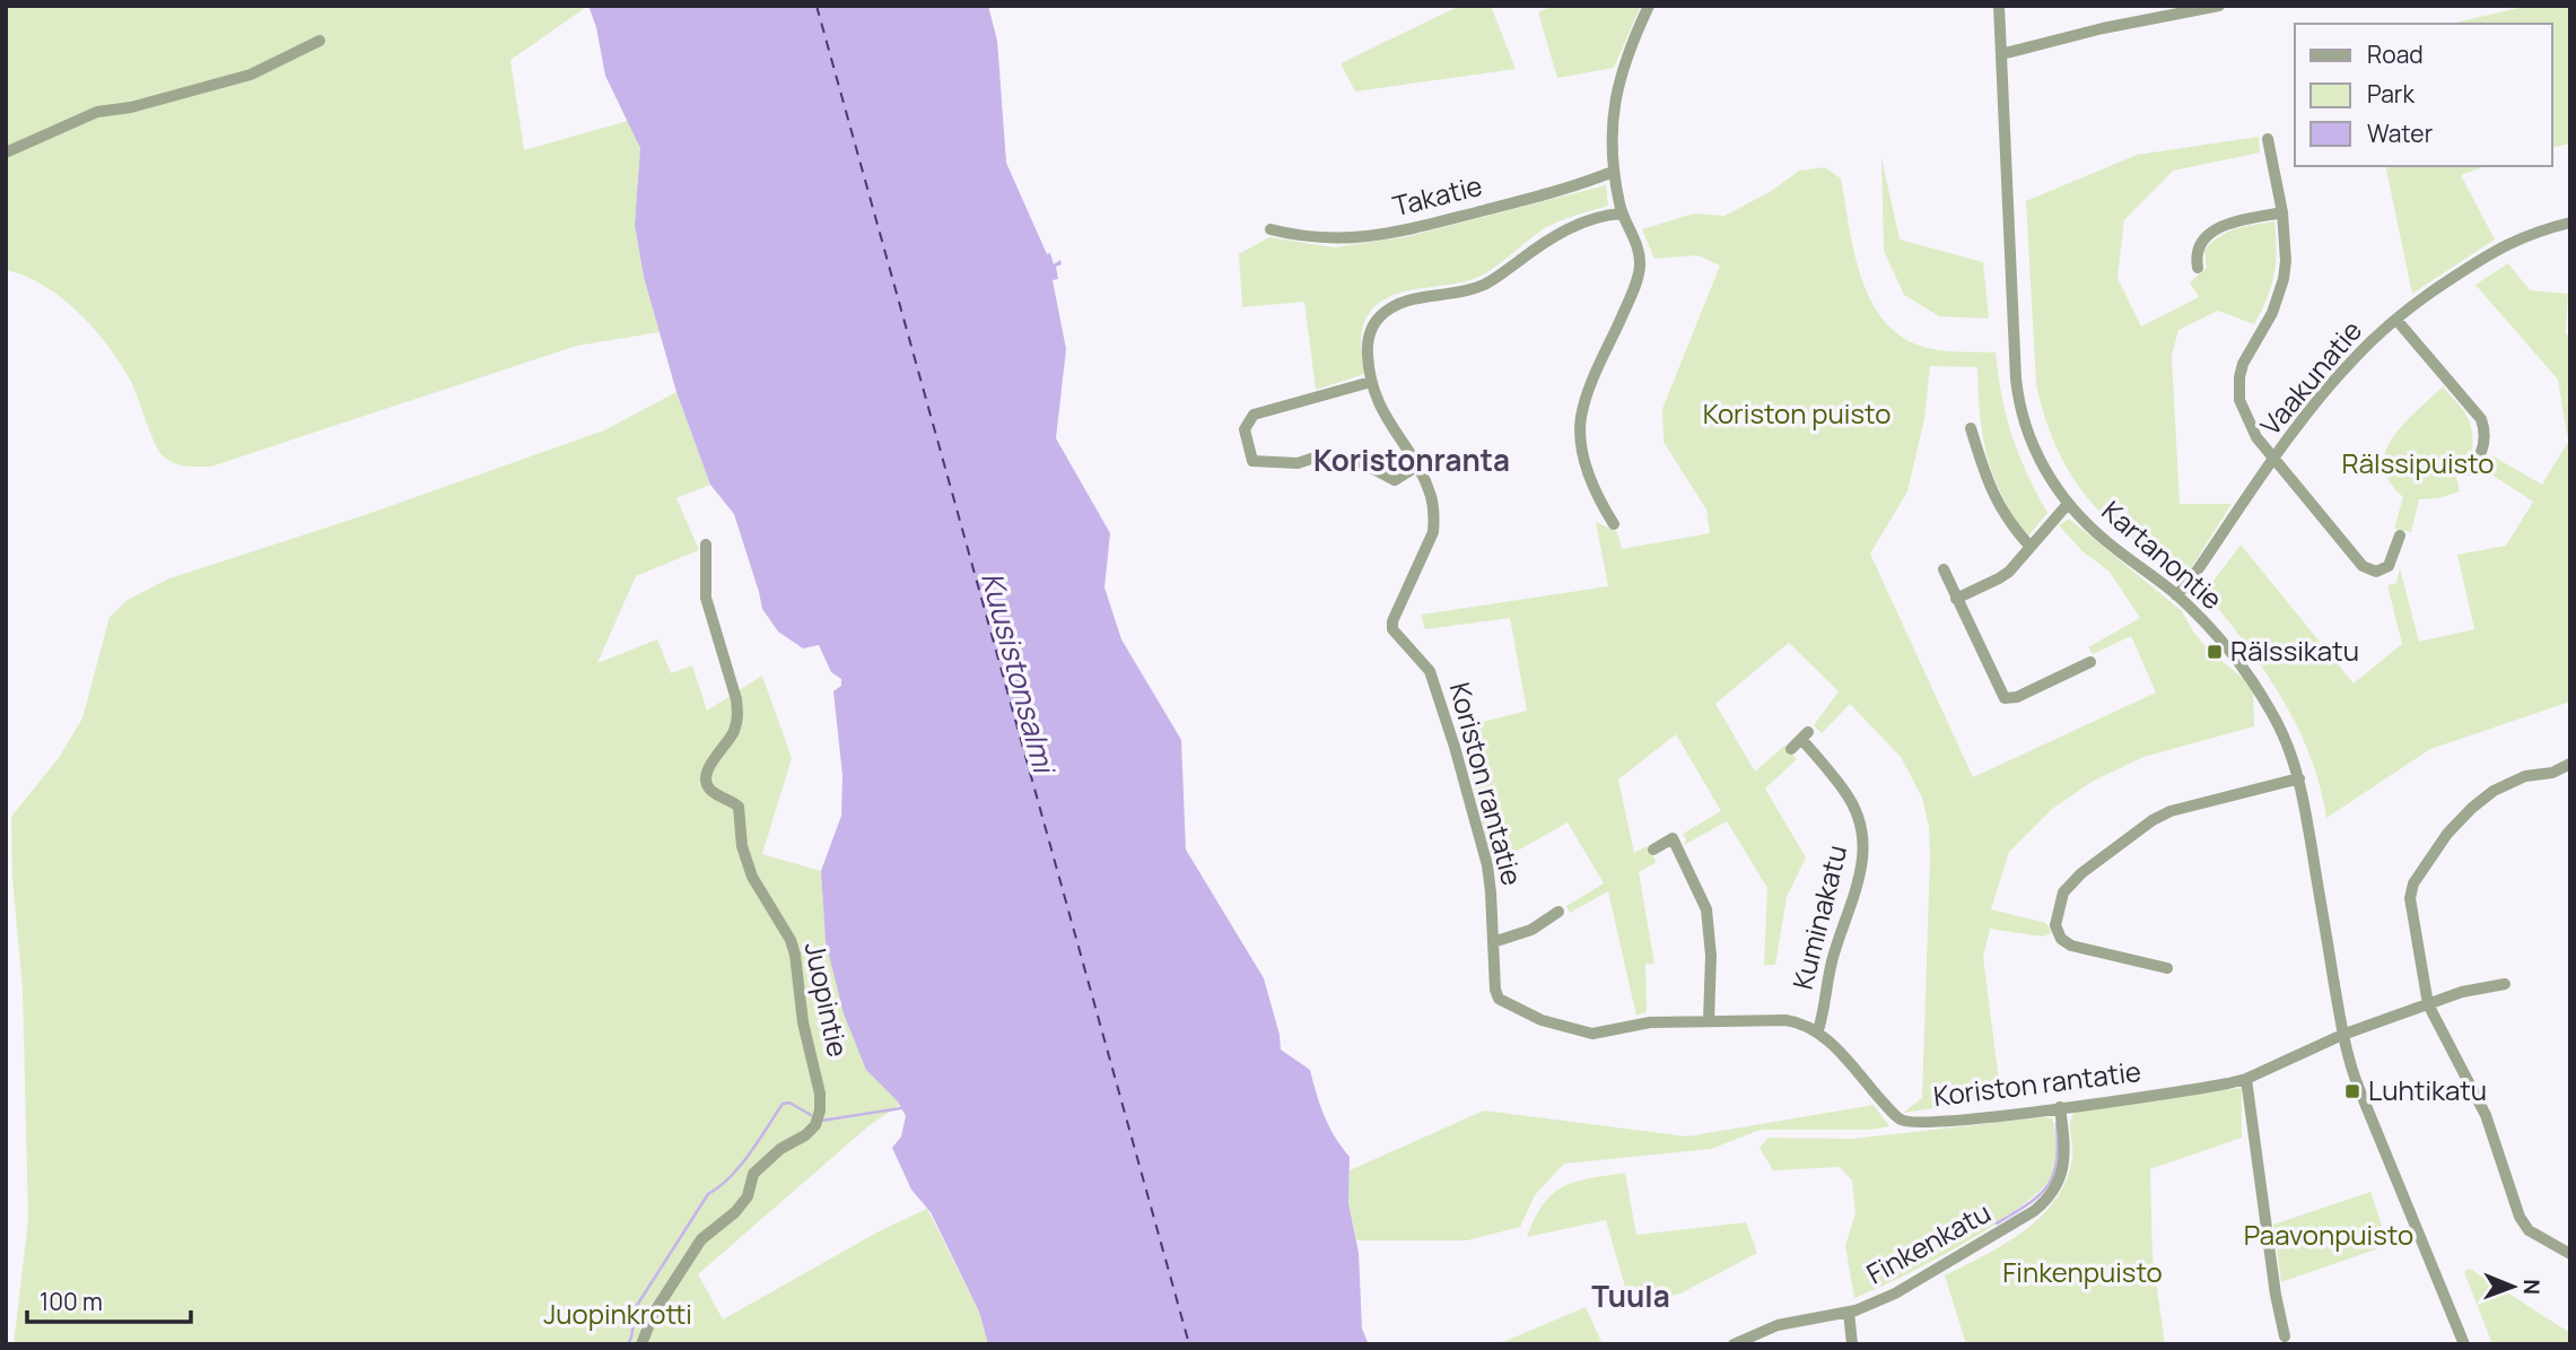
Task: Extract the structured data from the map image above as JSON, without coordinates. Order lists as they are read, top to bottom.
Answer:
{
  "streets": {
    "street": [
      "Takatie",
      "Vaakunatie",
      "Kartanontie",
      "Koriston rantatie",
      "Kuminakatu",
      "Juopintie",
      "Finkenkatu"
    ]
  },
  "crossings": [
    ["Vaakunatie", "Kartanontie"],
    ["Kartanontie", "Koriston rantatie"],
    ["Koriston rantatie", "Kuminakatu"],
    ["Koriston rantatie", "Finkenkatu"]
  ],
  "districts": ["Koristonranta", "Tuula"],
  "water": ["Kuusistonsalmi"],
  "parks": [
    "Koriston puisto",
    "Rälssipuisto",
    "Paavonpuisto",
    "Finkenpuisto",
    "Juopinkrotti"
  ],
  "places": {
    "transit": ["Rälssikatu", "Luhtikatu"]
  },
  "legend": ["Road", "Park", "Water"],
  "scale_bar": "100 m",
  "north": "right"
}
